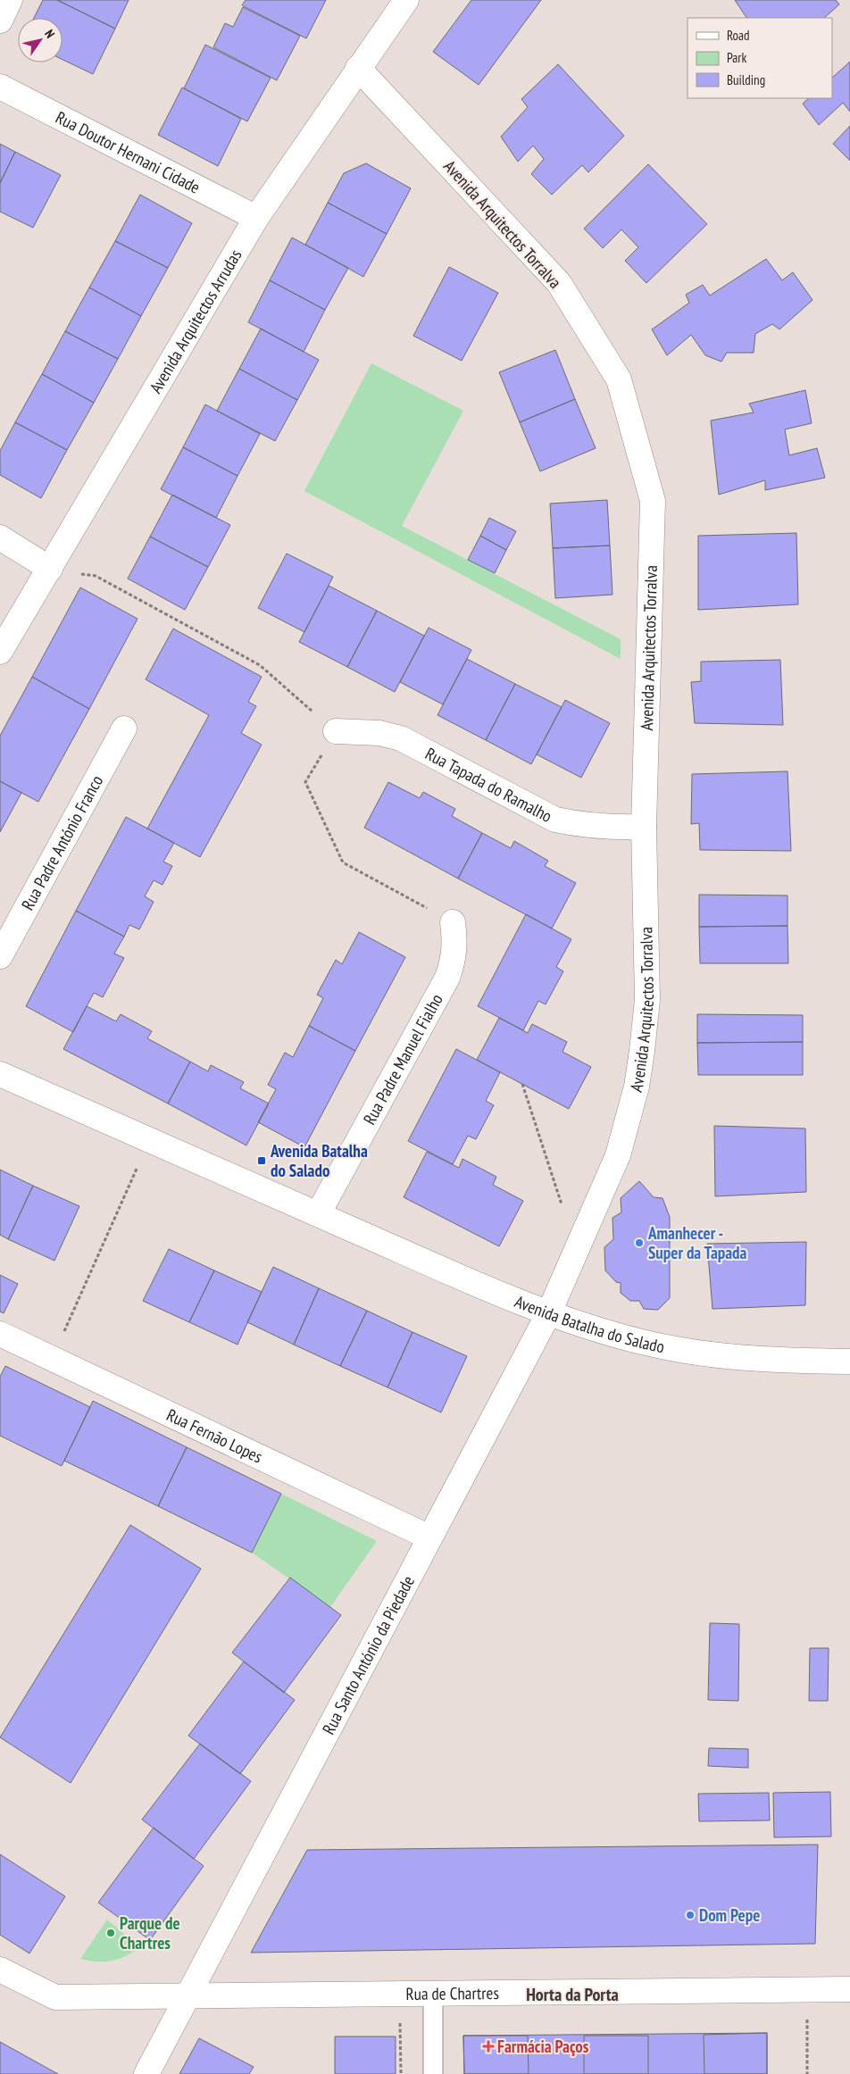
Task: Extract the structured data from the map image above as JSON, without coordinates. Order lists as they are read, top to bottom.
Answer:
{
  "streets": {
    "street": [
      "Rua Doutor Hernani Cidade",
      "Avenida Arquitectos Torralva",
      "Avenida Arquitectos Arrudas",
      "Rua Tapada do Ramalho",
      "Rua Padre António Franco",
      "Rua Padre Manuel Fialho",
      "Avenida Batalha do Salado",
      "Rua Fernão Lopes",
      "Rua Santo António da Piedade",
      "Rua de Chartres"
    ]
  },
  "crossings": [
    ["Rua Doutor Hernani Cidade", "Avenida Arquitectos Arrudas"],
    ["Avenida Arquitectos Torralva", "Avenida Arquitectos Arrudas"],
    ["Avenida Arquitectos Torralva", "Rua Tapada do Ramalho"],
    ["Avenida Arquitectos Torralva", "Avenida Batalha do Salado"],
    ["Avenida Arquitectos Torralva", "Rua Santo António da Piedade"],
    ["Rua Padre Manuel Fialho", "Avenida Batalha do Salado"],
    ["Avenida Batalha do Salado", "Rua Santo António da Piedade"],
    ["Rua Fernão Lopes", "Rua Santo António da Piedade"],
    ["Rua Santo António da Piedade", "Rua de Chartres"]
  ],
  "districts": ["Horta da Porta"],
  "places": {
    "transit": ["Avenida Batalha do Salado"],
    "other": ["Amanhecer - Super da Tapada", "Dom Pepe", "Parque de Chartres"],
    "health": ["Farmácia Paços"]
  },
  "legend": ["Road", "Park", "Building"],
  "north": "top right"
}
